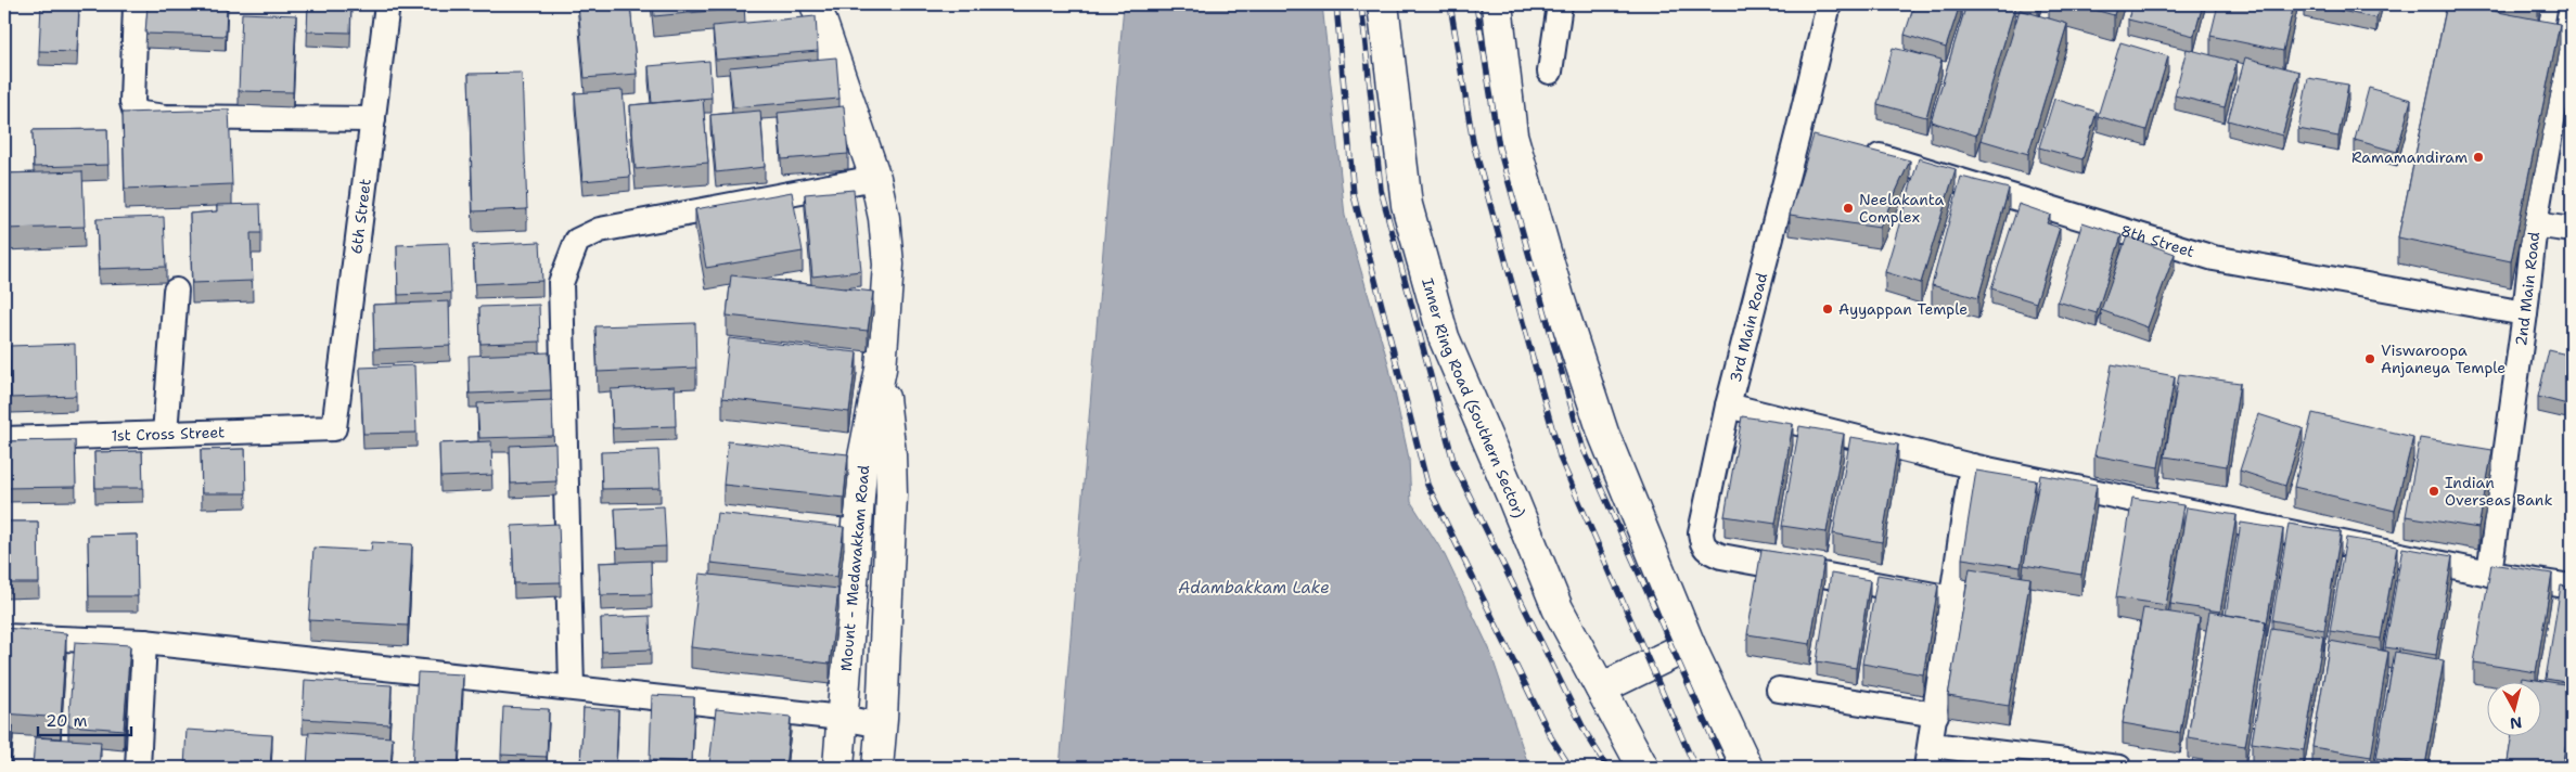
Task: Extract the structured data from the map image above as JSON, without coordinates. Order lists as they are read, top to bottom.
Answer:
{
  "streets": {
    "main road": ["Inner Ring Road (Southern Sector)", "Mount - Medavakkam Road"],
    "street": [
      "6th Street",
      "8th Street",
      "2nd Main Road",
      "3rd Main Road",
      "1st Cross Street"
    ]
  },
  "crossings": [
    ["6th Street", "1st Cross Street"],
    ["8th Street", "2nd Main Road"]
  ],
  "water": ["Adambakkam Lake"],
  "places": [
    "Ramamandiram",
    "Neelakanta Complex",
    "Ayyappan Temple",
    "Viswaroopa Anjaneya Temple",
    "Indian Overseas Bank"
  ],
  "scale_bar": "20 m",
  "north": "bottom"
}
